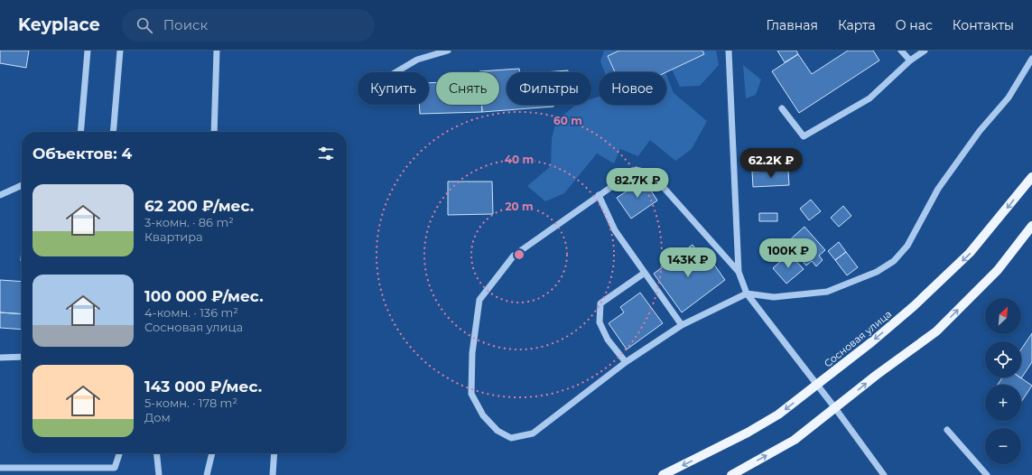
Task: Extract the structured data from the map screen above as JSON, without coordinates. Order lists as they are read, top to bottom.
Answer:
{
  "streets": {
    "main road": ["Сосновая улица"]
  },
  "north": "top right",
  "page": {
    "header": "Keyplace",
    "search": "Поиск",
    "nav": [
      "Главная",
      "Карта",
      "О нас",
      "Контакты"
    ],
    "chip": [
      "Купить",
      "Снять",
      "Фильтры",
      "Новое"
    ],
    "heading": "Объектов: 4",
    "price": [
      "62.2K ₽",
      "82.7K ₽",
      "100K ₽",
      "143K ₽"
    ],
    "list": [
      {
        "name": "62 200 ₽/мес.",
        "note": "3-комн. · 86 m² · Квартира"
      },
      {
        "name": "100 000 ₽/мес.",
        "note": "4-комн. · 136 m² · Сосновая улица"
      },
      {
        "name": "143 000 ₽/мес.",
        "note": "5-комн. · 178 m² · Дом"
      }
    ],
    "map_buttons": ["+", "−"]
  },
  "rings": ["60 m", "40 m", "20 m"]
}
